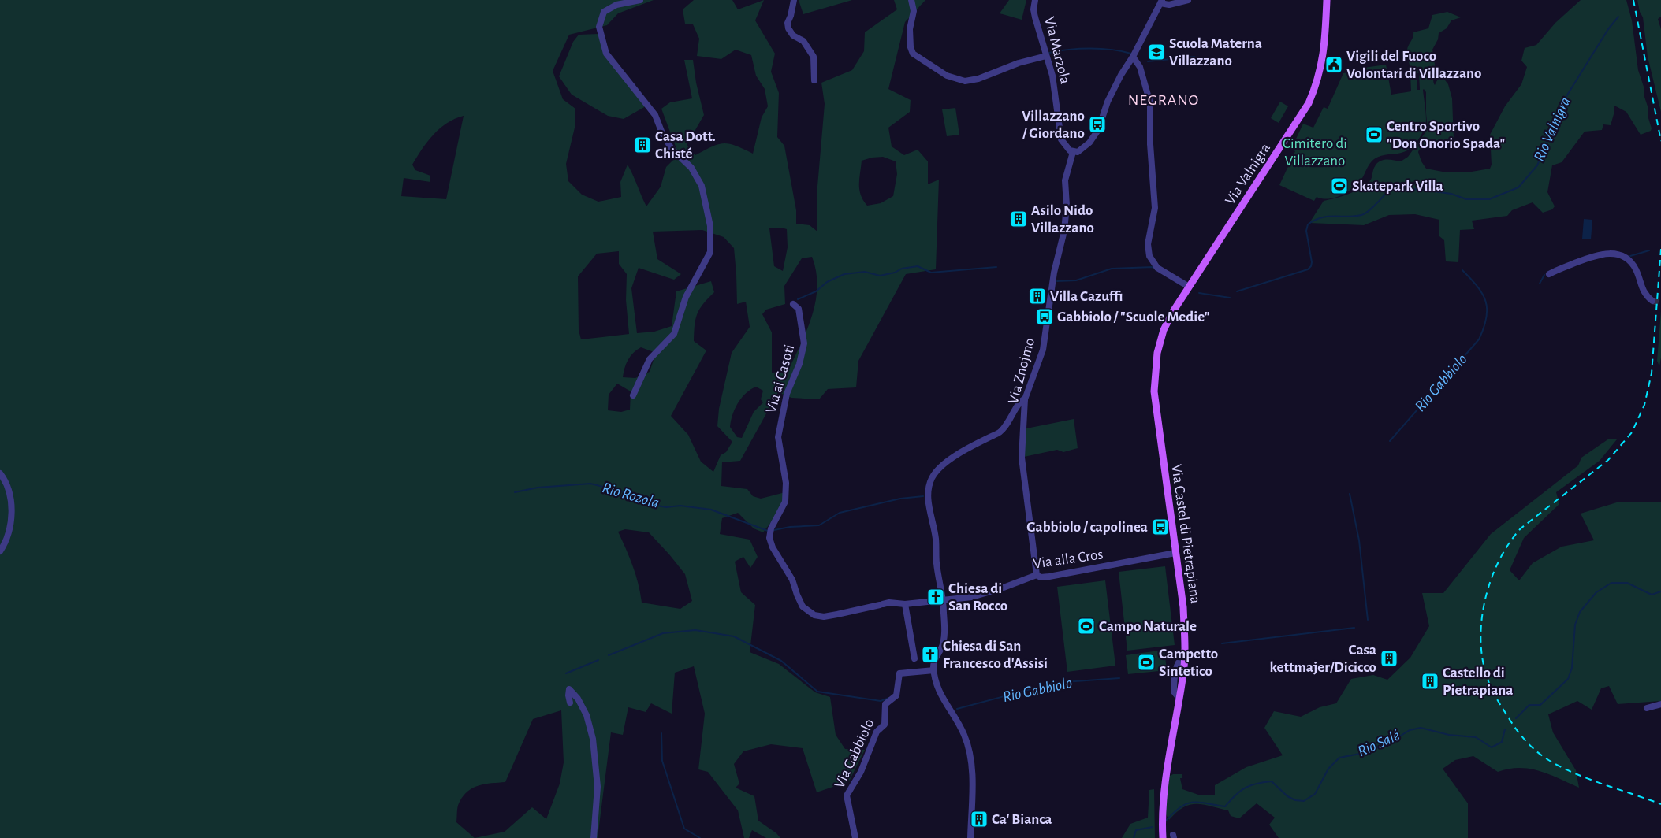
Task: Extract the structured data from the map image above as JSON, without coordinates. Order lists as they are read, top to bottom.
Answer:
{
  "streets": {
    "main road": ["Via Valnigra", "Via Castel di Pietrapiana"],
    "street": [
      "Via Marzola",
      "Via Znojmo",
      "Via ai Casoti",
      "Via alla Cros",
      "Via Gabbiolo"
    ]
  },
  "crossings": [
    ["Via Marzola", "Via Znojmo"],
    ["Via Valnigra", "Via Castel di Pietrapiana"],
    ["Via Znojmo", "Via alla Cros"],
    ["Via ai Casoti", "Via alla Cros"],
    ["Via Castel di Pietrapiana", "Via alla Cros"]
  ],
  "districts": ["NEGRANO"],
  "water": [
    "Rio Valnigra",
    "Rio Gabbiolo",
    "Rio Rozola",
    "Rio Salé"
  ],
  "parks": ["Cimitero di Villazzano"],
  "places": {
    "school or university": ["Scuola Materna Villazzano"],
    "public building": ["Vigili del Fuoco Volontari di Villazzano"],
    "bus stop": ["Villazzano / Giordano", "Gabbiolo / \"Scuole Medie\"", "Gabbiolo / capolinea"],
    "sports": [
      "Centro Sportivo \"Don Onorio Spada\"",
      "Skatepark Villa",
      "Campo Naturale",
      "Campetto Sintetico"
    ],
    "building": [
      "Casa Dott. Chisté",
      "Asilo Nido Villazzano",
      "Villa Cazuffi",
      "Casa kettmajer/Dicicco",
      "Castello di Pietrapiana",
      "Ca' Bianca"
    ],
    "church": ["Chiesa di San Rocco", "Chiesa di San Francesco d'Assisi"]
  }
}
